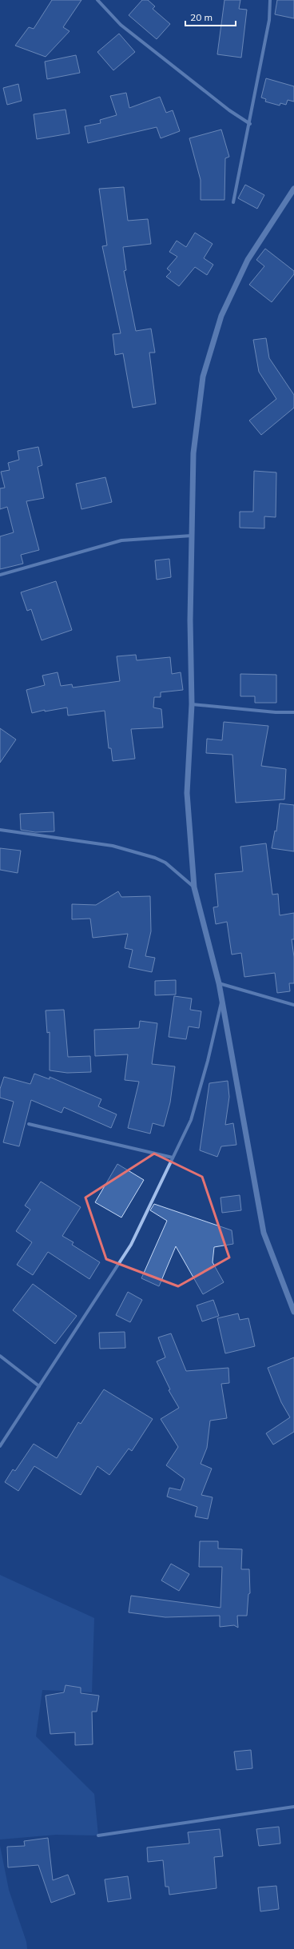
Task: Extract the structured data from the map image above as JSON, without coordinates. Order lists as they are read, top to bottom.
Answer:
{
  "scale_bar": "20 m"
}
